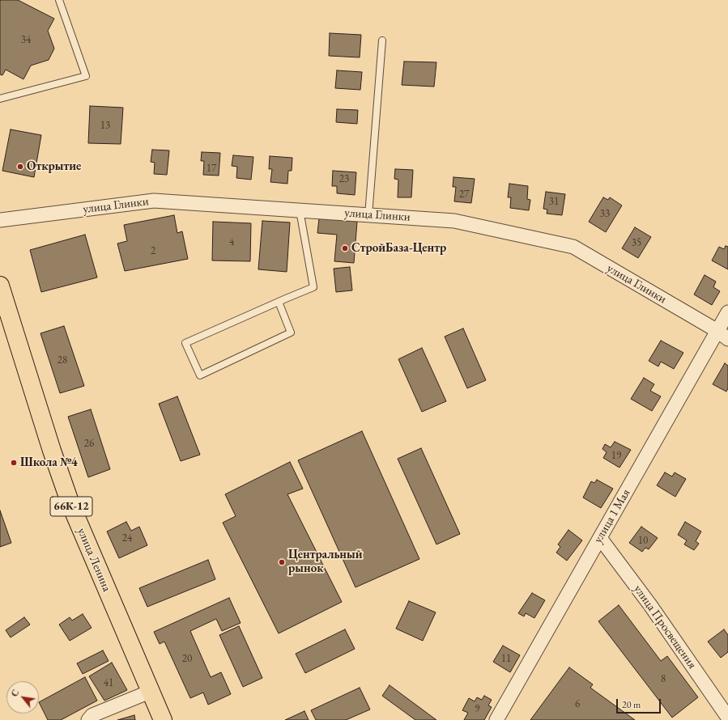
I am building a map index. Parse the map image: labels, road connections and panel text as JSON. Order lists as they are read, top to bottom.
{
  "streets": {
    "main road": ["66К-12", "улица Ленина"],
    "street": ["улица Глинки", "улица 1 Мая", "улица Просвещения"]
  },
  "crossings": [
    ["улица Глинки", "улица 1 Мая"],
    ["улица 1 Мая", "улица Просвещения"]
  ],
  "places": [
    "Открытие",
    "СтройБаза-Центр",
    "Школа №4",
    "Центральный рынок"
  ],
  "house_numbers": [
    "34",
    "13",
    "17",
    "23",
    "27",
    "31",
    "33",
    "4",
    "35",
    "2",
    "28",
    "26",
    "19",
    "24",
    "10",
    "20",
    "11",
    "8",
    "41",
    "6",
    "9"
  ],
  "scale_bar": "20 m",
  "north": "top left"
}
